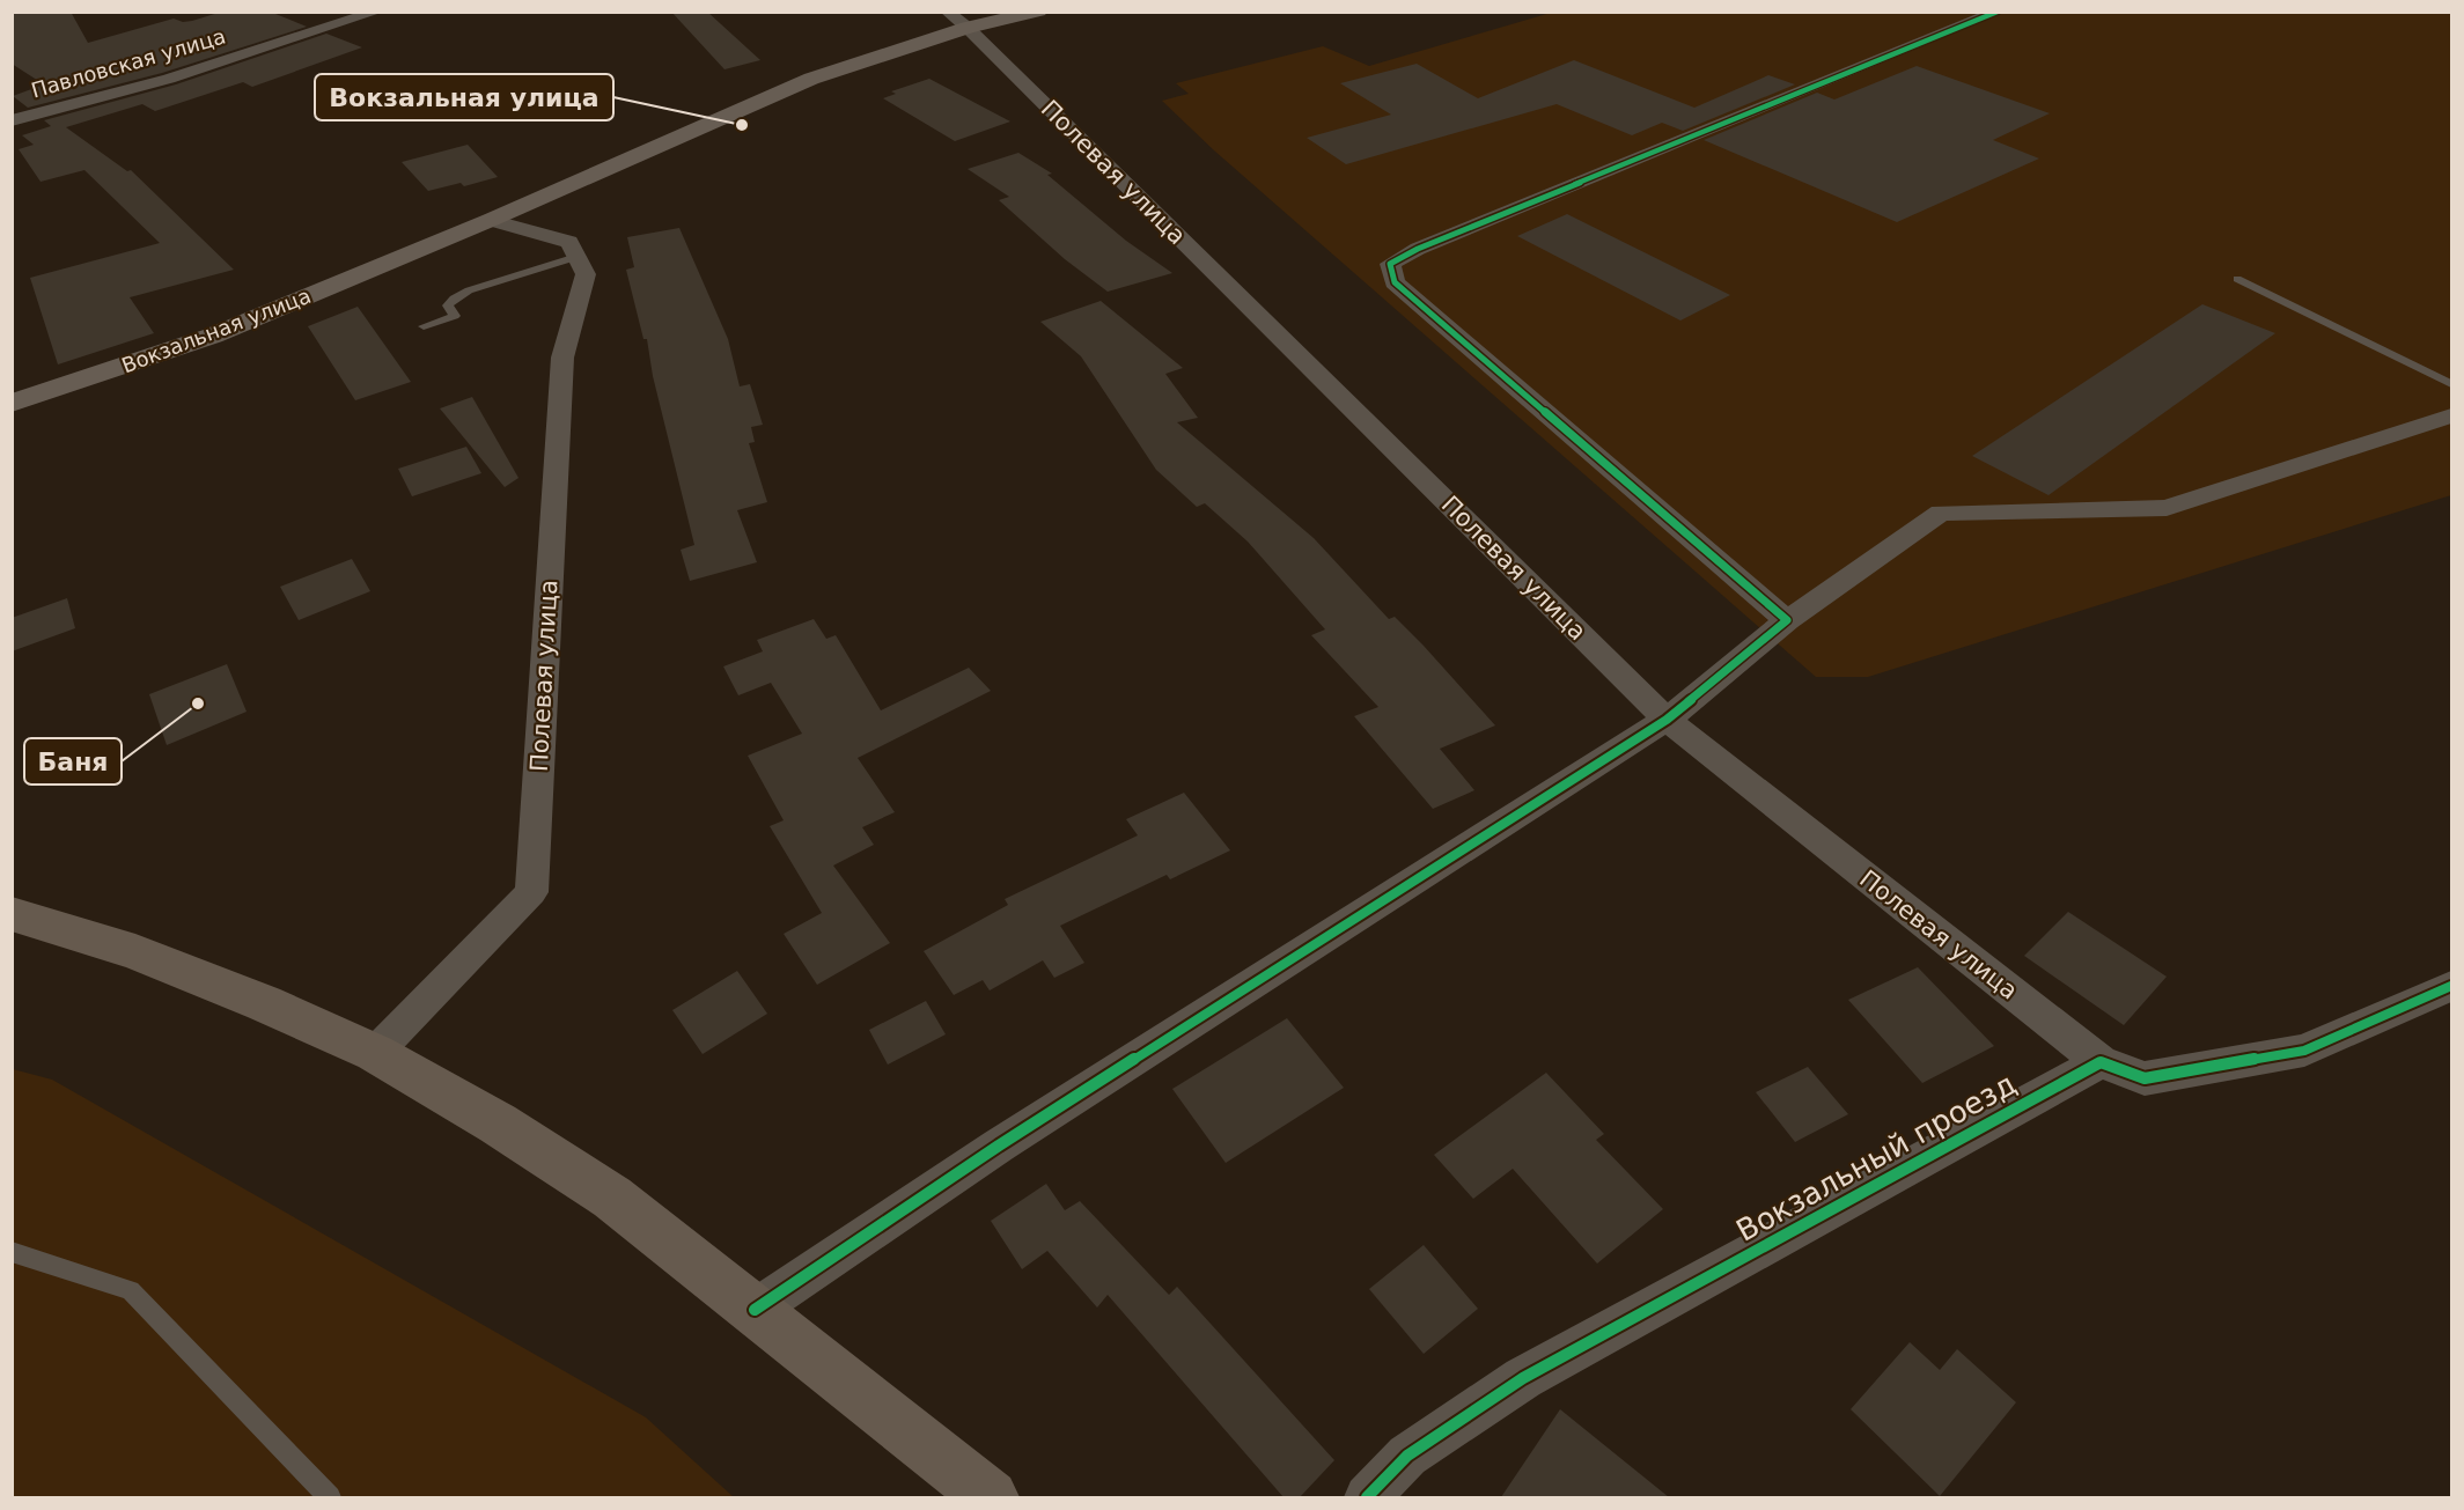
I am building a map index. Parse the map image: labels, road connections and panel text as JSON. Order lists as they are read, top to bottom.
{
  "streets": {
    "street": [
      "Павловская улица",
      "Полевая улица",
      "Вокзальная улица",
      "Вокзальный проезд"
    ]
  },
  "crossings": [
    ["Полевая улица", "Вокзальная улица"],
    ["Полевая улица", "Вокзальный проезд"]
  ],
  "places": ["Вокзальная улица", "Баня"]
}
